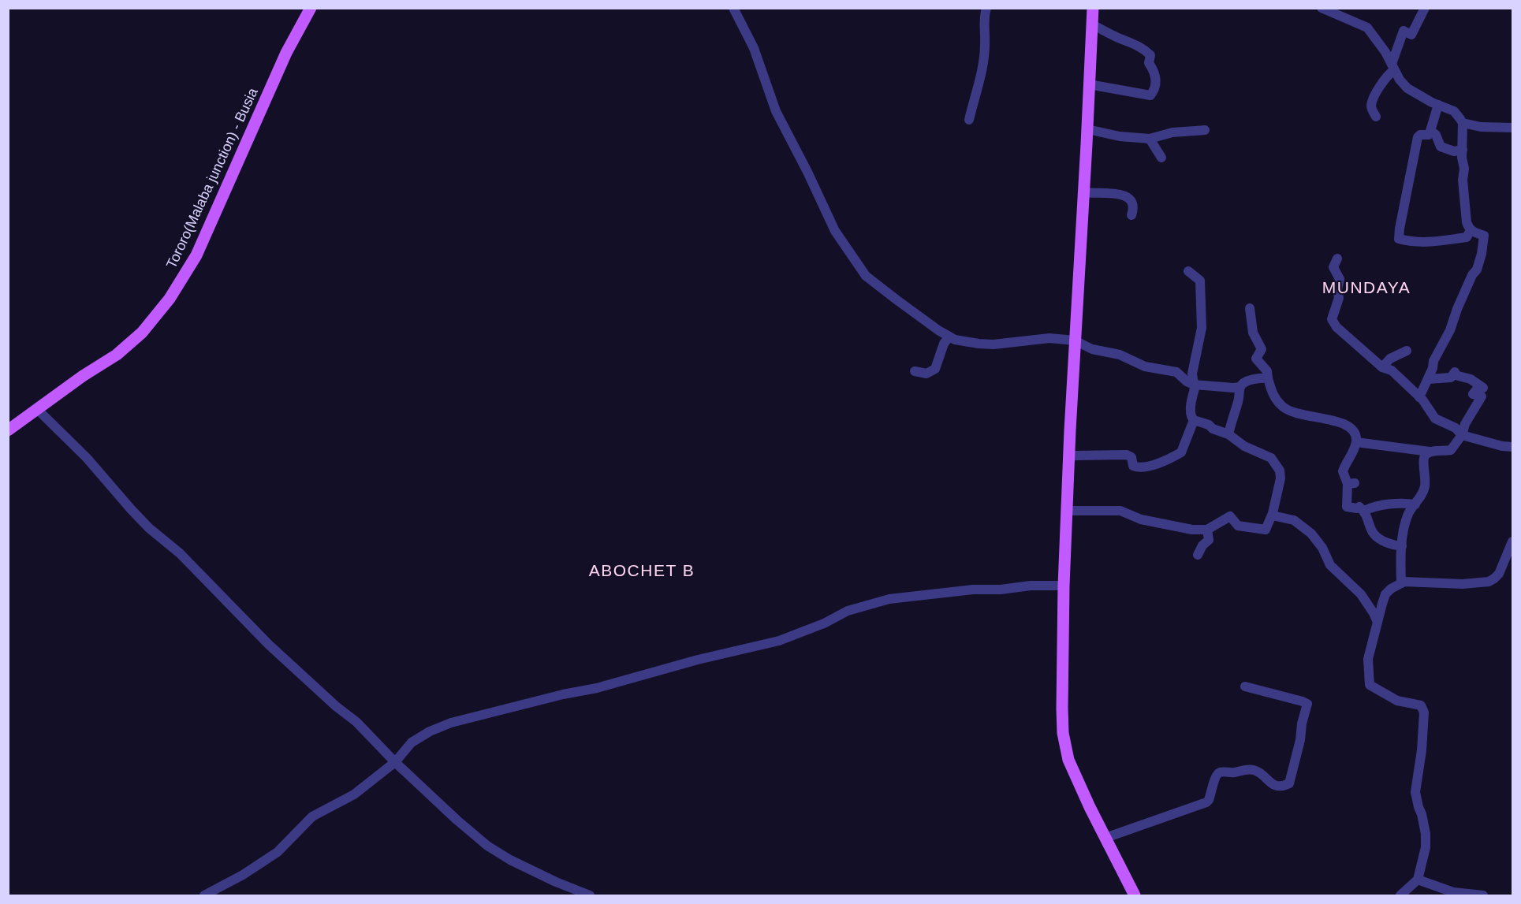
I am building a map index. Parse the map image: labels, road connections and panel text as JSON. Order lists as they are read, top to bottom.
{
  "streets": {
    "main road": ["Tororo(Malaba junction) - Busia"]
  },
  "districts": ["MUNDAYA", "ABOCHET B"]
}
